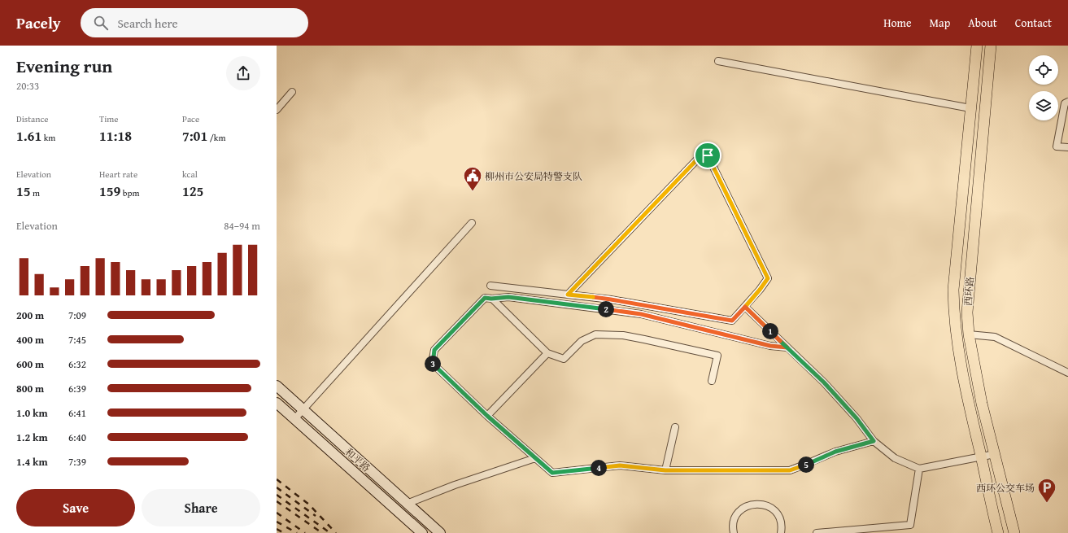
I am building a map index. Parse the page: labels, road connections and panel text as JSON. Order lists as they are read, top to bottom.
{
  "streets": {
    "main road": ["西环路", "和平路"]
  },
  "places": {
    "public building": ["柳州市公安局特警支队"],
    "parking": ["西环公交车场"]
  },
  "page": {
    "header": "Pacely",
    "search": "Search here",
    "nav": [
      "Home",
      "Map",
      "About",
      "Contact"
    ],
    "heading": ["Evening run", "20:33"],
    "stats": [
      ["Distance", "1.61 km"],
      ["Time", "11:18"],
      ["Pace", "7:01 /km"],
      ["Elevation", "15 m"],
      ["Heart rate", "159 bpm"],
      ["kcal", "125"]
    ],
    "chart": ["Elevation", "84–94 m"],
    "pins": [
      "2",
      "1",
      "3",
      "5",
      "4"
    ],
    "list": [
      {
        "name": "200 m",
        "note": "7:09"
      },
      {
        "name": "400 m",
        "note": "7:45"
      },
      {
        "name": "600 m",
        "note": "6:32"
      },
      {
        "name": "800 m",
        "note": "6:39"
      },
      {
        "name": "1.0 km",
        "note": "6:41"
      },
      {
        "name": "1.2 km",
        "note": "6:40"
      },
      {
        "name": "1.4 km",
        "note": "7:39"
      }
    ],
    "buttons": ["Save", "Share"]
  }
}
